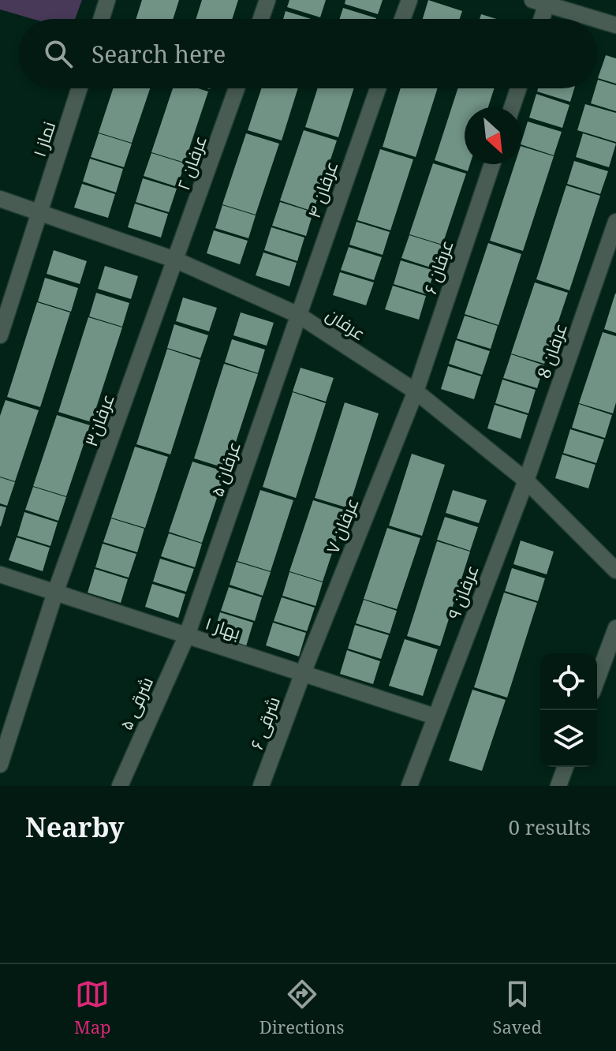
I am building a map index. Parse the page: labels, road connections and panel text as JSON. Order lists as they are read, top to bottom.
{
  "streets": {
    "street": [
      "نماز ۱",
      "عرفان ۲",
      "عرفان ۴",
      "عرفان ۶",
      "عرفان",
      "عرفان 8",
      "عرفان۳",
      "عرفان ۵",
      "عرفان ۷",
      "عرفان ۹",
      "بهار ۱",
      "شرقی ۵",
      "شرقی ۶"
    ]
  },
  "crossings": [
    ["نماز ۱", "عرفان"],
    ["عرفان ۲", "عرفان"],
    ["عرفان ۲", "عرفان۳"],
    ["عرفان ۴", "عرفان"],
    ["عرفان ۴", "عرفان ۵"],
    ["عرفان ۶", "عرفان"],
    ["عرفان ۶", "عرفان ۷"],
    ["عرفان", "عرفان 8"],
    ["عرفان", "عرفان۳"],
    ["عرفان", "عرفان ۵"],
    ["عرفان", "عرفان ۷"],
    ["عرفان", "عرفان ۹"],
    ["عرفان 8", "عرفان ۹"],
    ["عرفان۳", "بهار ۱"],
    ["عرفان ۵", "بهار ۱"],
    ["عرفان ۵", "شرقی ۵"],
    ["عرفان ۷", "بهار ۱"],
    ["عرفان ۷", "شرقی ۶"],
    ["عرفان ۹", "بهار ۱"],
    ["بهار ۱", "شرقی ۵"],
    ["بهار ۱", "شرقی ۶"]
  ],
  "north": "bottom right",
  "page": {
    "search": "Search here",
    "heading": ["Nearby", "0 results"],
    "nav": ["Map", "Directions", "Saved"]
  }
}
